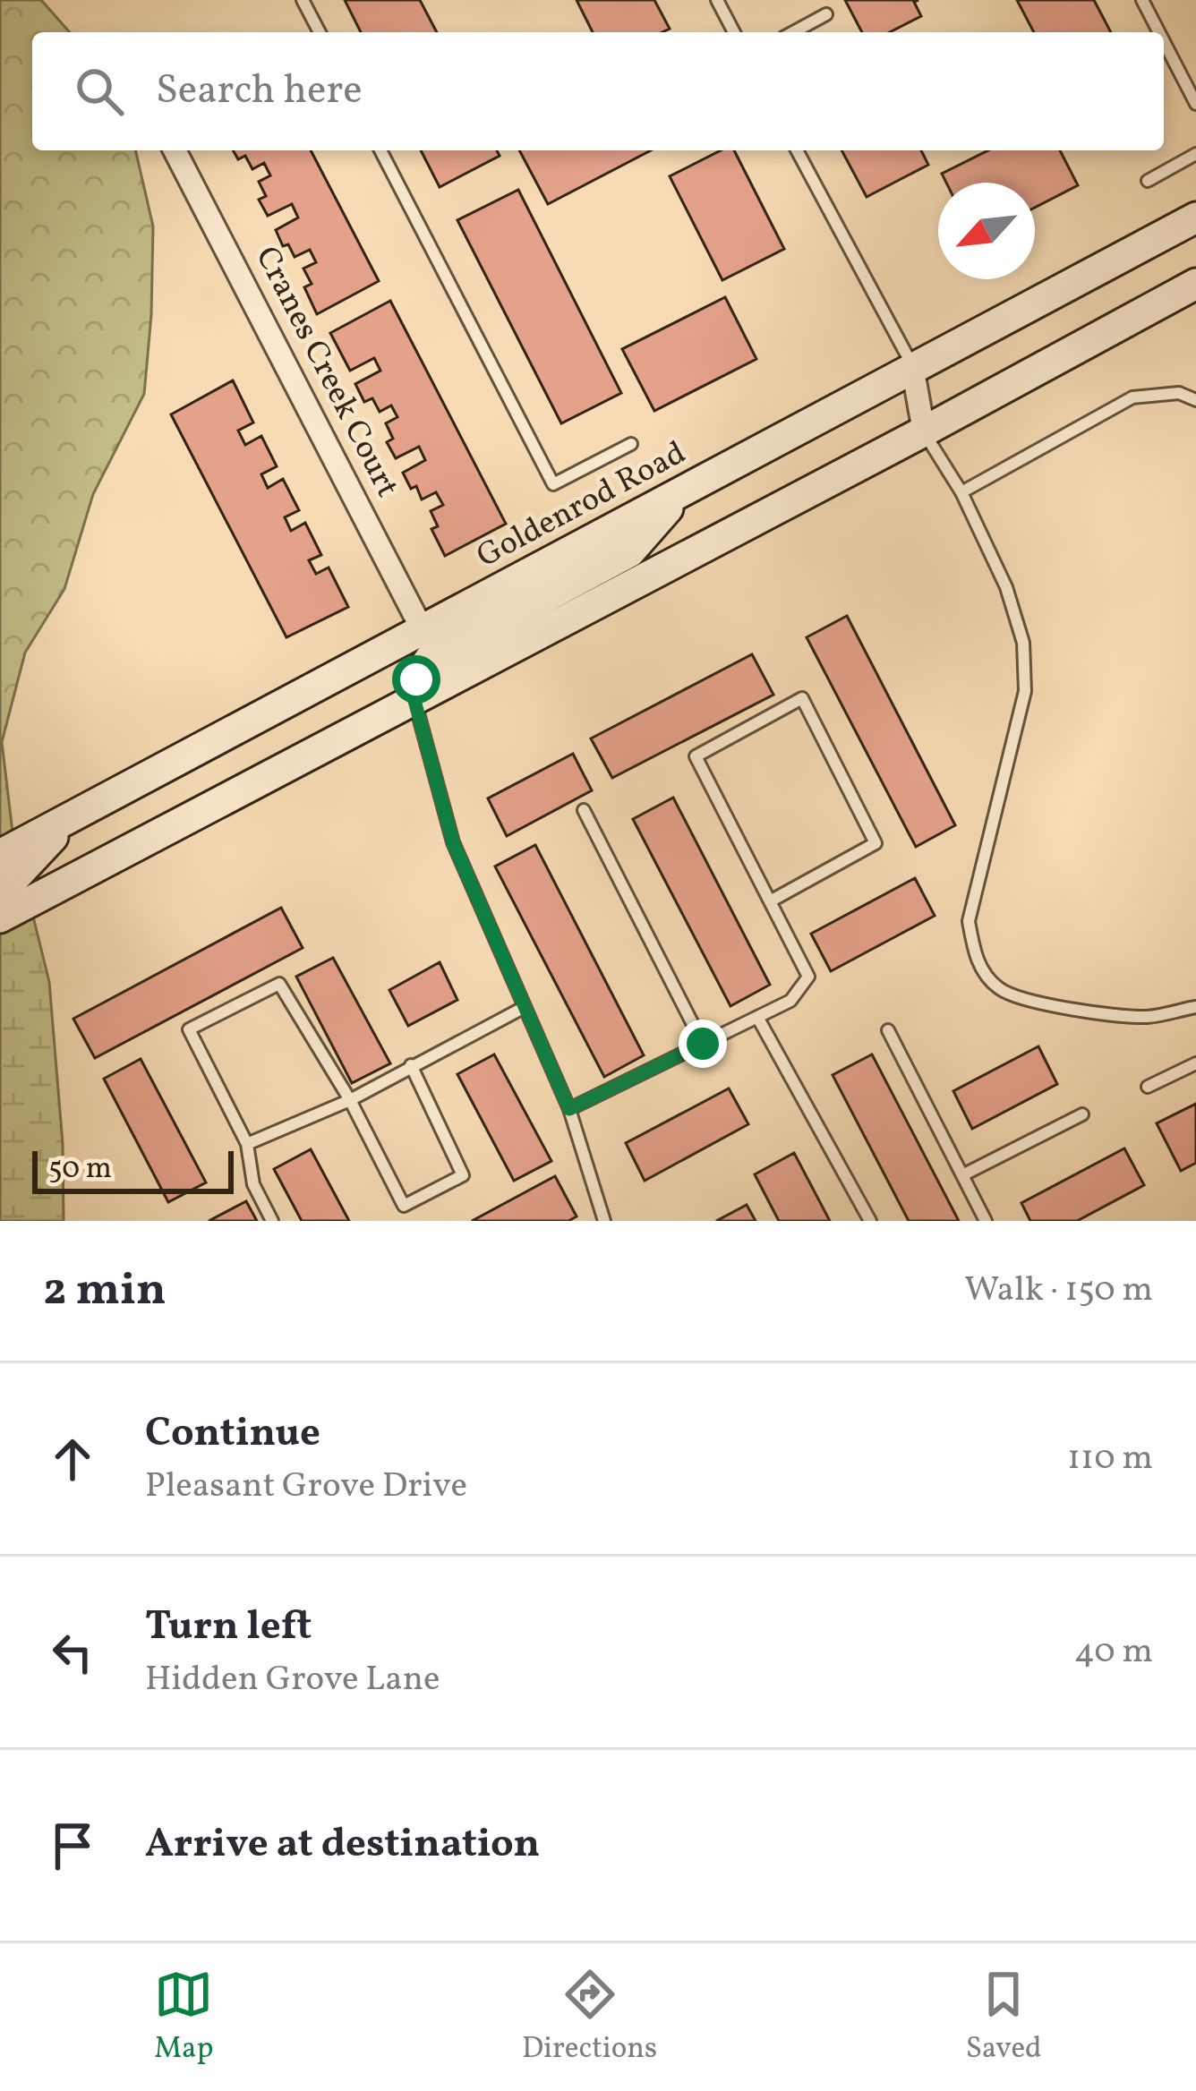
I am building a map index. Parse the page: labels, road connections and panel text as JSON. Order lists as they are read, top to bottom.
{
  "streets": {
    "main road": ["Goldenrod Road"],
    "street": ["Cranes Creek Court"]
  },
  "crossings": [
    ["Cranes Creek Court", "Goldenrod Road"]
  ],
  "scale_bar": "50 m",
  "north": "bottom left",
  "page": {
    "search": "Search here",
    "scale": "50 m",
    "heading": ["2 min", "Walk · 150 m"],
    "list": [
      ["Continue", "Pleasant Grove Drive", "110 m"],
      ["Turn left", "Hidden Grove Lane", "40 m"],
      "Arrive at destination"
    ],
    "nav": ["Map", "Directions", "Saved"]
  }
}
